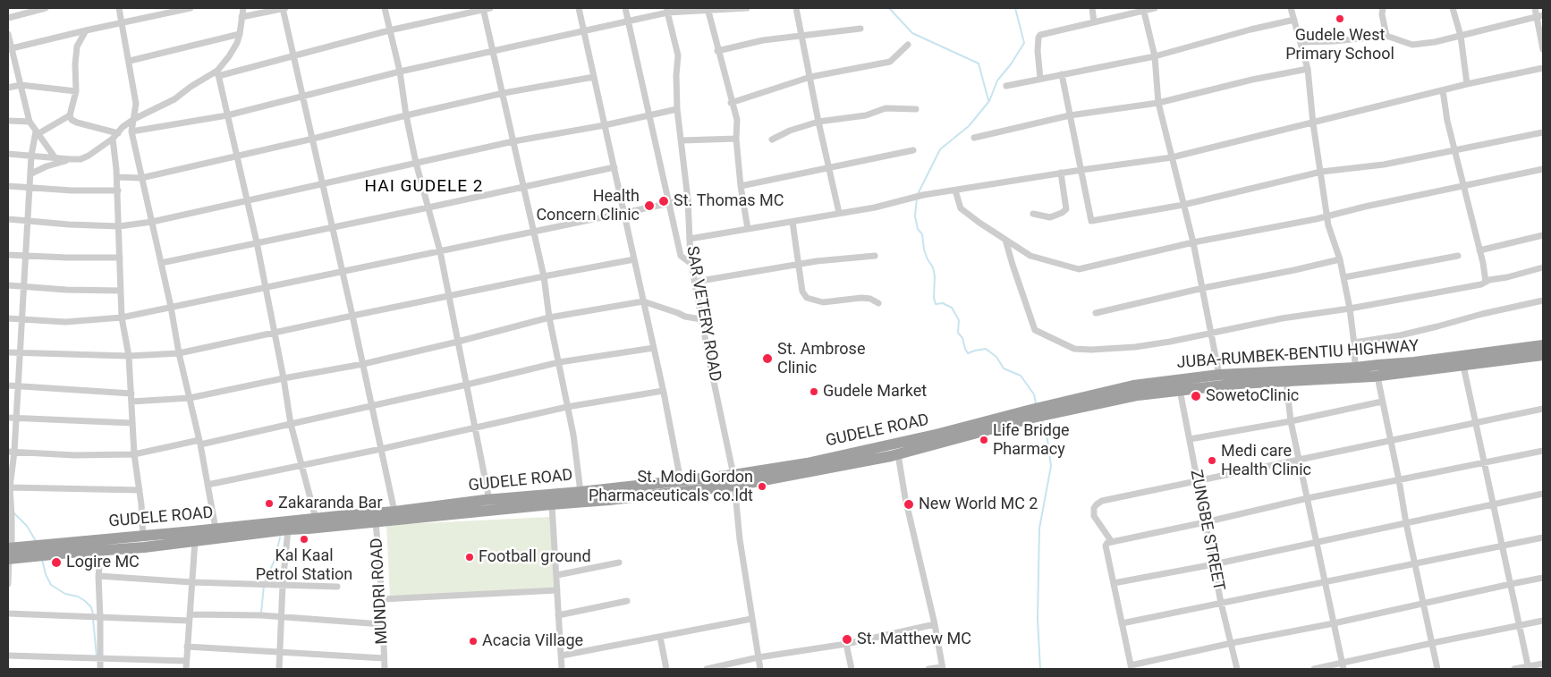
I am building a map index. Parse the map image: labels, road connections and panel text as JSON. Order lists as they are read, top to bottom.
{
  "streets": {
    "highway": ["JUBA-RUMBEK-BENTIU HIGHWAY", "GUDELE ROAD"],
    "street": ["SAR VETERY ROAD", "ZUNGBE STREET", "MUNDRI ROAD"]
  },
  "crossings": [
    ["SAR VETERY ROAD", "GUDELE ROAD"],
    ["JUBA-RUMBEK-BENTIU HIGHWAY", "ZUNGBE STREET"],
    ["GUDELE ROAD", "MUNDRI ROAD"]
  ],
  "districts": ["HAI GUDELE 2"],
  "places": [
    "Gudele West Primary School",
    "St. Thomas MC",
    "Health Concern Clinic",
    "St. Ambrose Clinic",
    "Gudele Market",
    "SowetoClinic",
    "Life Bridge Pharmacy",
    "Medi care Health Clinic",
    "St. Modi Gordon Pharmaceuticals co.ldt",
    "Zakaranda Bar",
    "New World MC 2",
    "Kal Kaal Petrol Station",
    "Football ground",
    "Logire MC",
    "St. Matthew MC",
    "Acacia Village"
  ]
}
